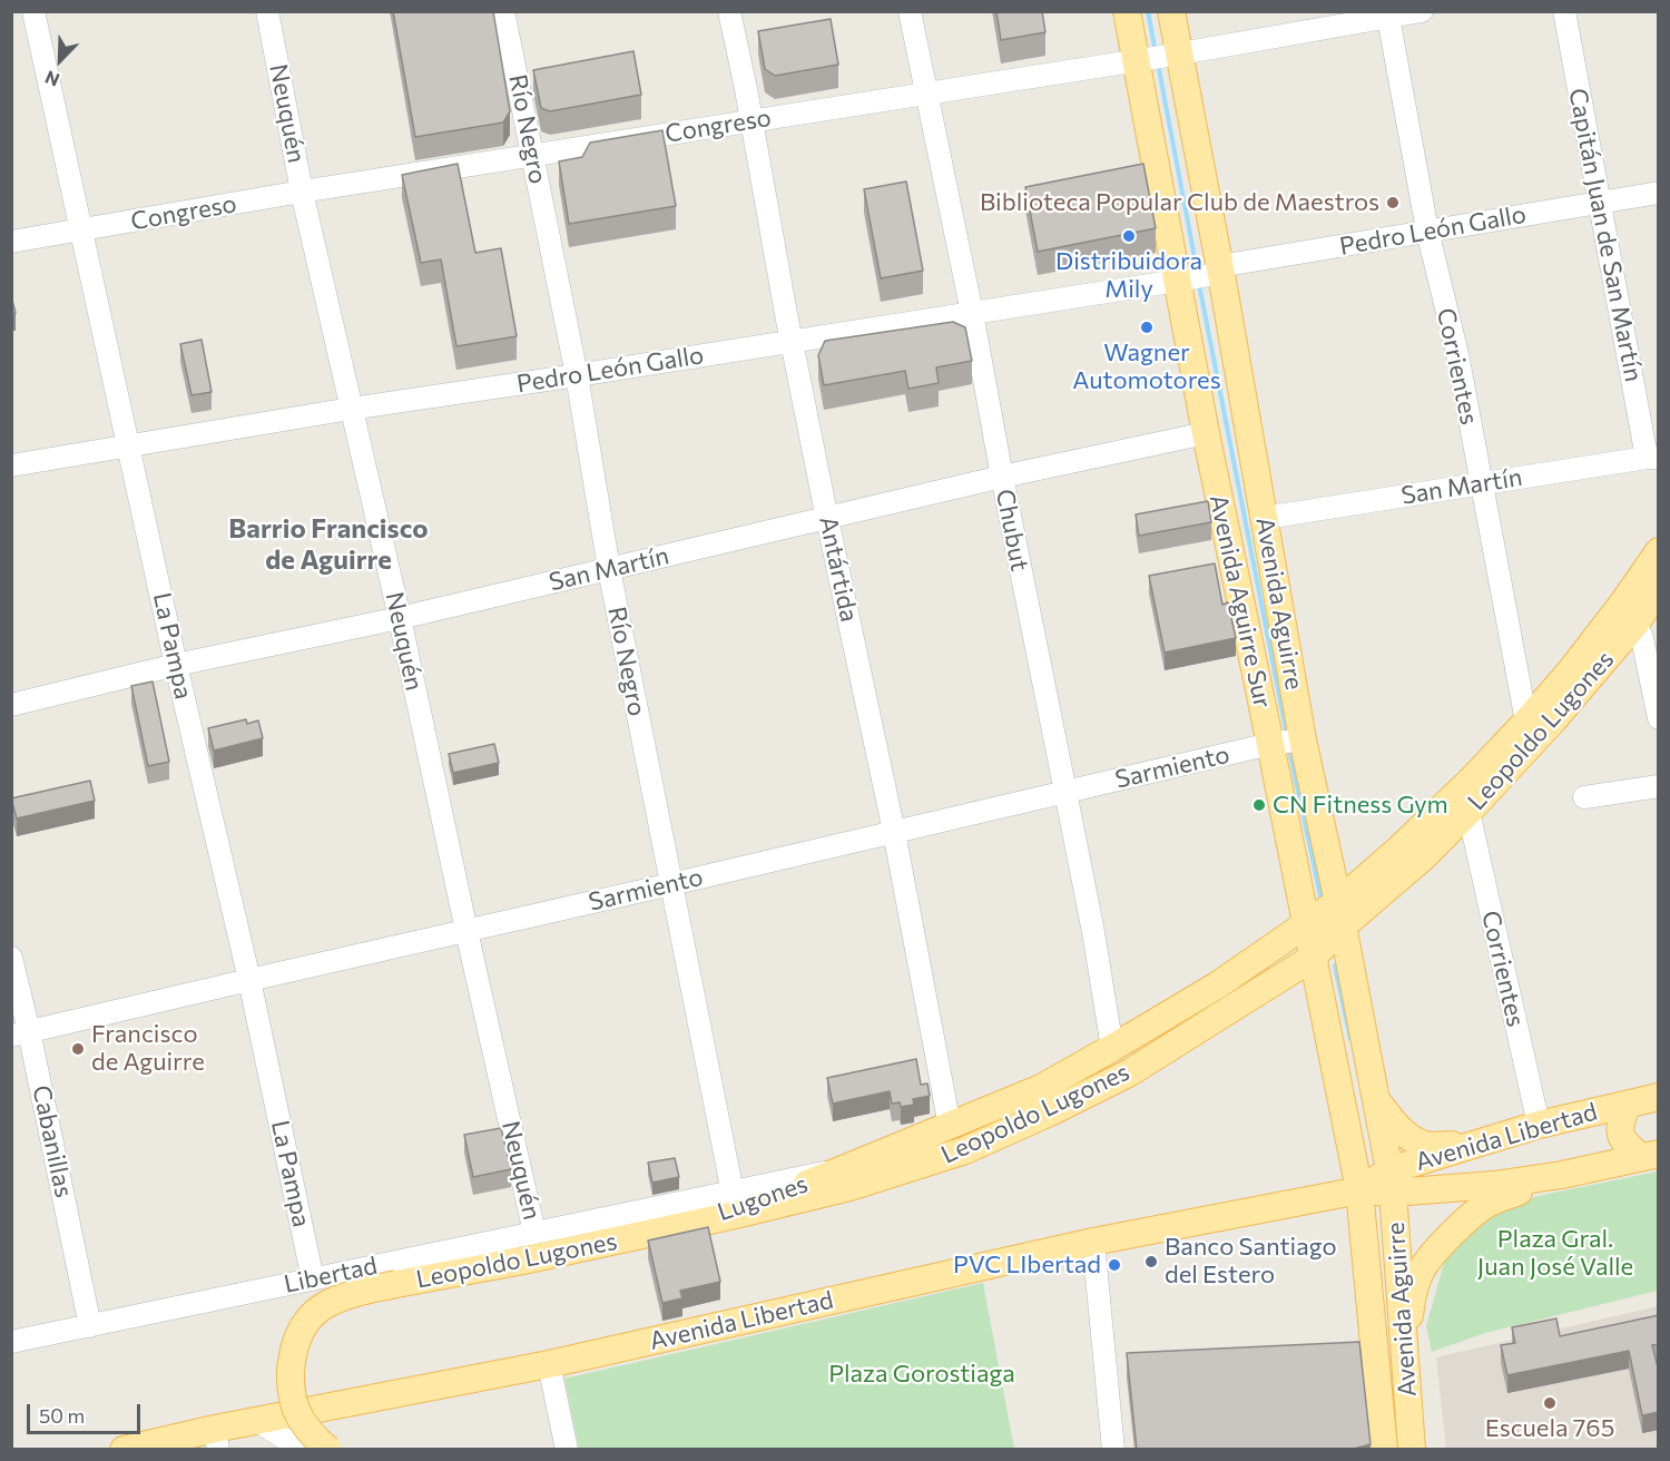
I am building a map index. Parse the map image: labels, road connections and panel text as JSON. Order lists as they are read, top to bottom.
{
  "streets": {
    "main road": [
      "Avenida Aguirre Sur",
      "Avenida Aguirre",
      "Leopoldo Lugones",
      "Avenida Libertad",
      "Lugones"
    ],
    "street": [
      "Neuquén",
      "Congreso",
      "Río Negro",
      "Pedro León Gallo",
      "Capitán Juan de San Martín",
      "Corrientes",
      "San Martín",
      "Chubut",
      "Antártida",
      "La Pampa",
      "Sarmiento",
      "Cabanillas",
      "Libertad"
    ]
  },
  "crossings": [
    ["Neuquén", "Congreso"],
    ["Neuquén", "Pedro León Gallo"],
    ["Neuquén", "San Martín"],
    ["Neuquén", "Sarmiento"],
    ["Neuquén", "Libertad"],
    ["Congreso", "Río Negro"],
    ["Congreso", "Corrientes"],
    ["Congreso", "Chubut"],
    ["Congreso", "Antártida"],
    ["Congreso", "Avenida Aguirre Sur"],
    ["Congreso", "La Pampa"],
    ["Río Negro", "Pedro León Gallo"],
    ["Río Negro", "San Martín"],
    ["Río Negro", "Sarmiento"],
    ["Río Negro", "Libertad"],
    ["Pedro León Gallo", "Capitán Juan de San Martín"],
    ["Pedro León Gallo", "Corrientes"],
    ["Pedro León Gallo", "Chubut"],
    ["Pedro León Gallo", "Antártida"],
    ["Pedro León Gallo", "Avenida Aguirre Sur"],
    ["Pedro León Gallo", "Avenida Aguirre"],
    ["Pedro León Gallo", "La Pampa"],
    ["Capitán Juan de San Martín", "San Martín"],
    ["Corrientes", "San Martín"],
    ["Corrientes", "Leopoldo Lugones"],
    ["Corrientes", "Avenida Libertad"],
    ["San Martín", "Chubut"],
    ["San Martín", "Antártida"],
    ["San Martín", "Avenida Aguirre Sur"],
    ["San Martín", "Avenida Aguirre"],
    ["San Martín", "La Pampa"],
    ["Chubut", "Leopoldo Lugones"],
    ["Chubut", "Sarmiento"],
    ["Antártida", "Leopoldo Lugones"],
    ["Antártida", "Sarmiento"],
    ["Avenida Aguirre Sur", "Avenida Aguirre"],
    ["Avenida Aguirre Sur", "Leopoldo Lugones"],
    ["Avenida Aguirre Sur", "Sarmiento"],
    ["Avenida Aguirre Sur", "Avenida Libertad"],
    ["Avenida Aguirre", "Leopoldo Lugones"],
    ["Avenida Aguirre", "Sarmiento"],
    ["Avenida Aguirre", "Avenida Libertad"],
    ["La Pampa", "Sarmiento"],
    ["La Pampa", "Libertad"],
    ["Leopoldo Lugones", "Lugones"],
    ["Leopoldo Lugones", "Libertad"],
    ["Sarmiento", "Cabanillas"],
    ["Cabanillas", "Libertad"],
    ["Lugones", "Libertad"]
  ],
  "districts": ["Barrio Francisco de Aguirre"],
  "parks": ["Plaza Gral. Juan José Valle", "Plaza Gorostiaga"],
  "places": [
    "Biblioteca Popular Club de Maestros",
    "Distribuidora Mily",
    "Wagner Automotores",
    "CN Fitness Gym",
    "Francisco de Aguirre",
    "Banco Santiago del Estero",
    "PVC LIbertad",
    "Escuela 765"
  ],
  "scale_bar": "50 m",
  "north": "bottom left"
}
